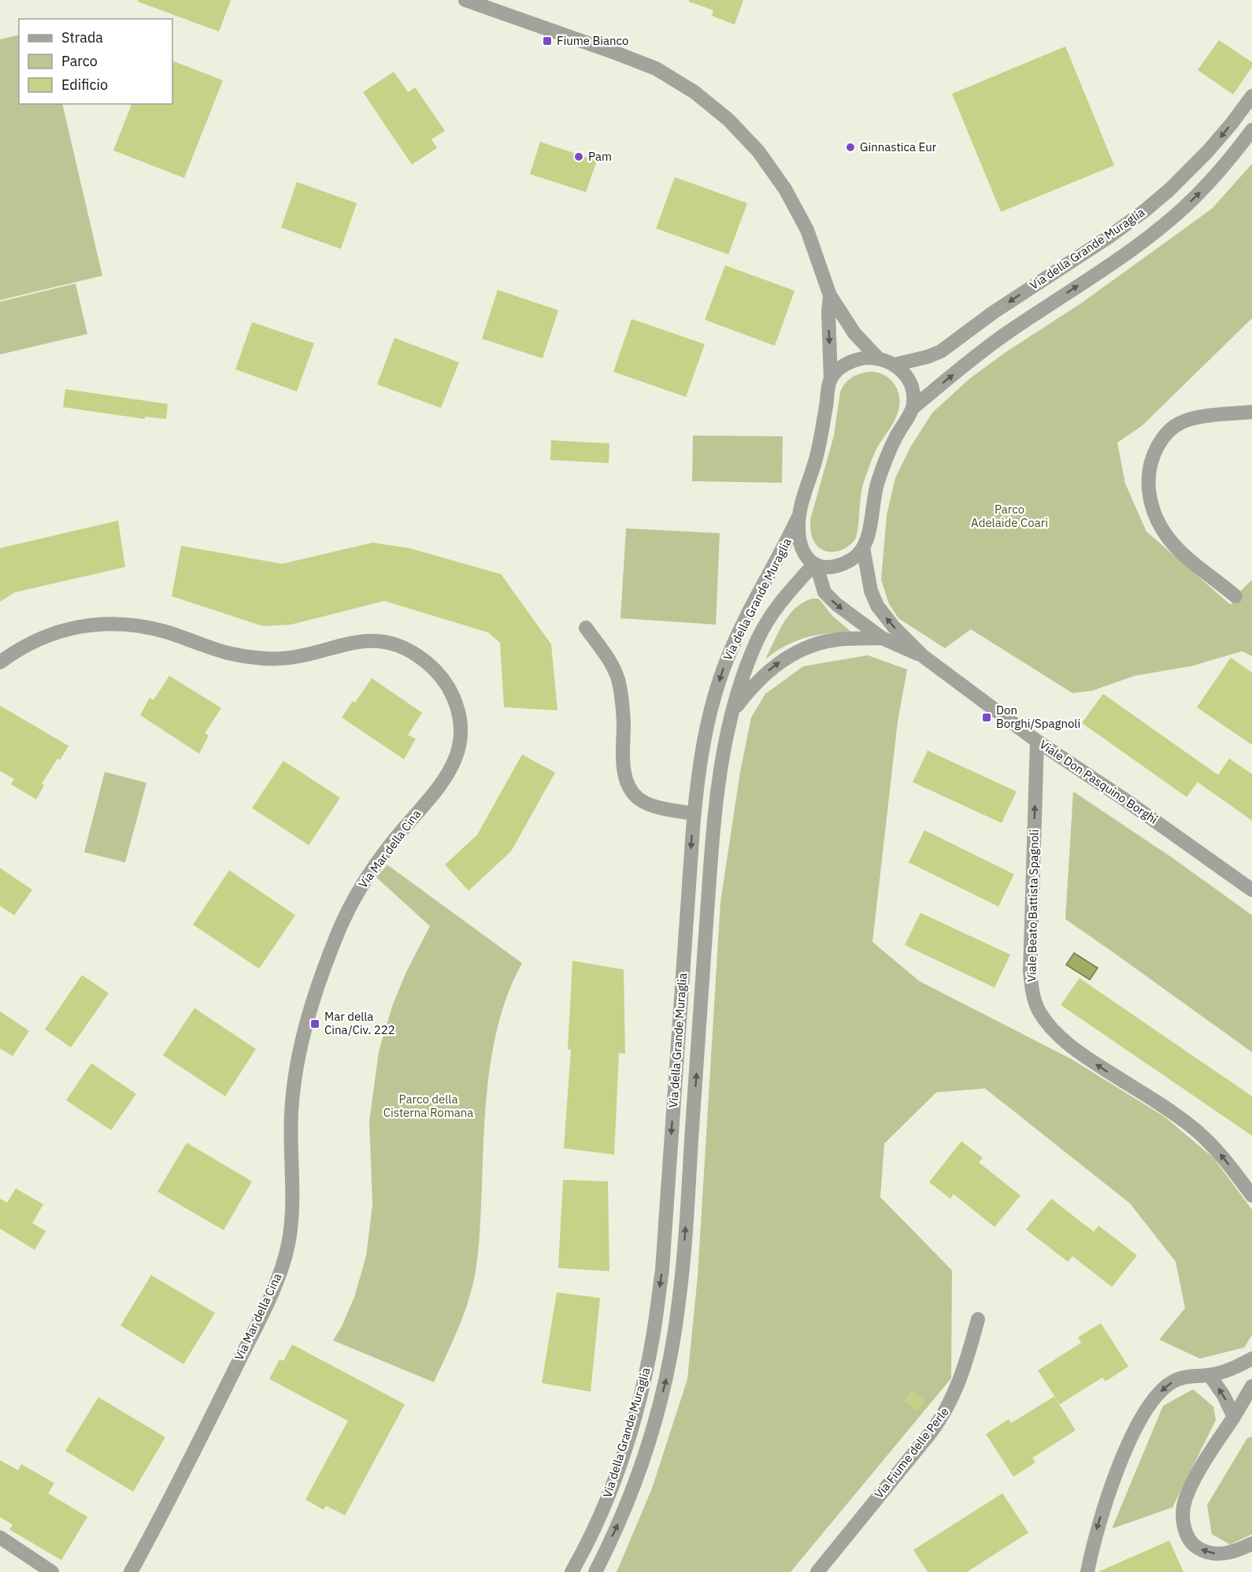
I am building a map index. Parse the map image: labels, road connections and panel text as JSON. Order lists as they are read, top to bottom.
{
  "streets": {
    "street": [
      "Via della Grande Muraglia",
      "Viale Don Pasquino Borghi",
      "Via Mar della Cina",
      "Viale Beato Battista Spagnoli",
      "Via Fiume delle Perle"
    ]
  },
  "crossings": [
    ["Via della Grande Muraglia", "Viale Don Pasquino Borghi"],
    ["Viale Don Pasquino Borghi", "Viale Beato Battista Spagnoli"]
  ],
  "one_way": ["Viale Beato Battista Spagnoli"],
  "parks": ["Parco Adelaide Coari", "Parco della Cisterna Romana"],
  "places": {
    "transit": ["Fiume Bianco", "Don Borghi/Spagnoli", "Mar della Cina/Civ. 222"],
    "other": ["Ginnastica Eur", "Pam"]
  },
  "legend": ["Strada", "Parco", "Edificio"]
}
